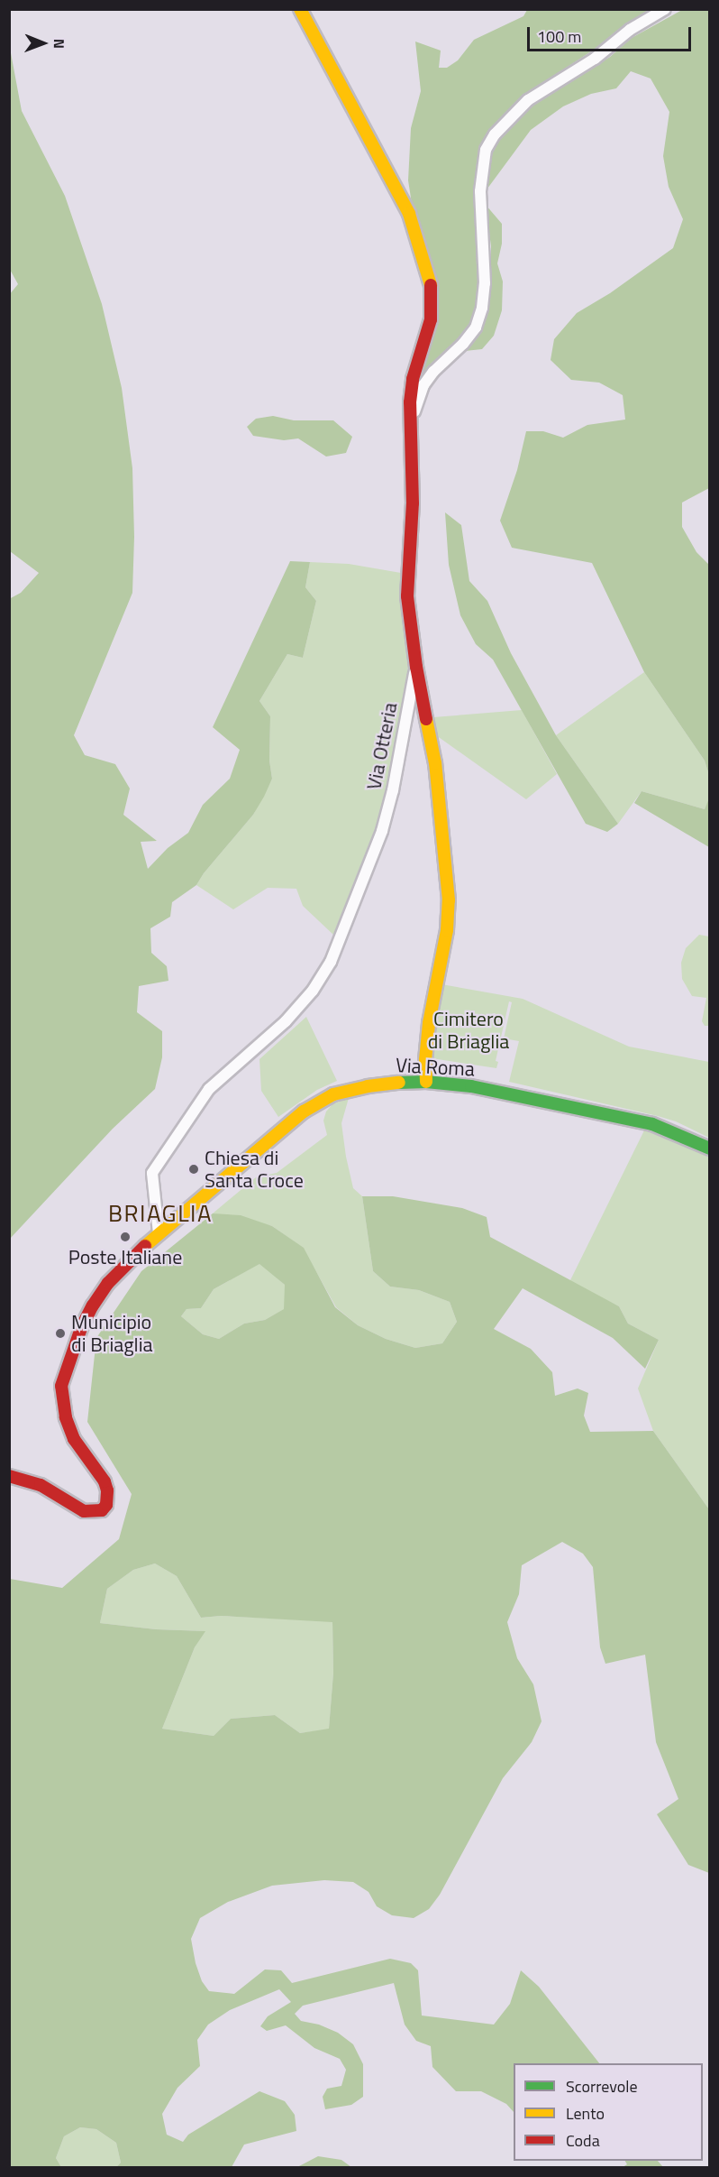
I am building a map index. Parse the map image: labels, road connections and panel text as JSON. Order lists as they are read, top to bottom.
{
  "streets": {
    "street": ["Via Otteria", "Via Roma"]
  },
  "crossings": [
    ["Via Otteria", "Via Roma"]
  ],
  "districts": ["BRIAGLIA"],
  "parks": ["Cimitero di Briaglia"],
  "places": ["Chiesa di Santa Croce", "Poste Italiane", "Municipio di Briaglia"],
  "legend": ["Scorrevole", "Lento", "Coda"],
  "scale_bar": "100 m",
  "north": "right"
}
